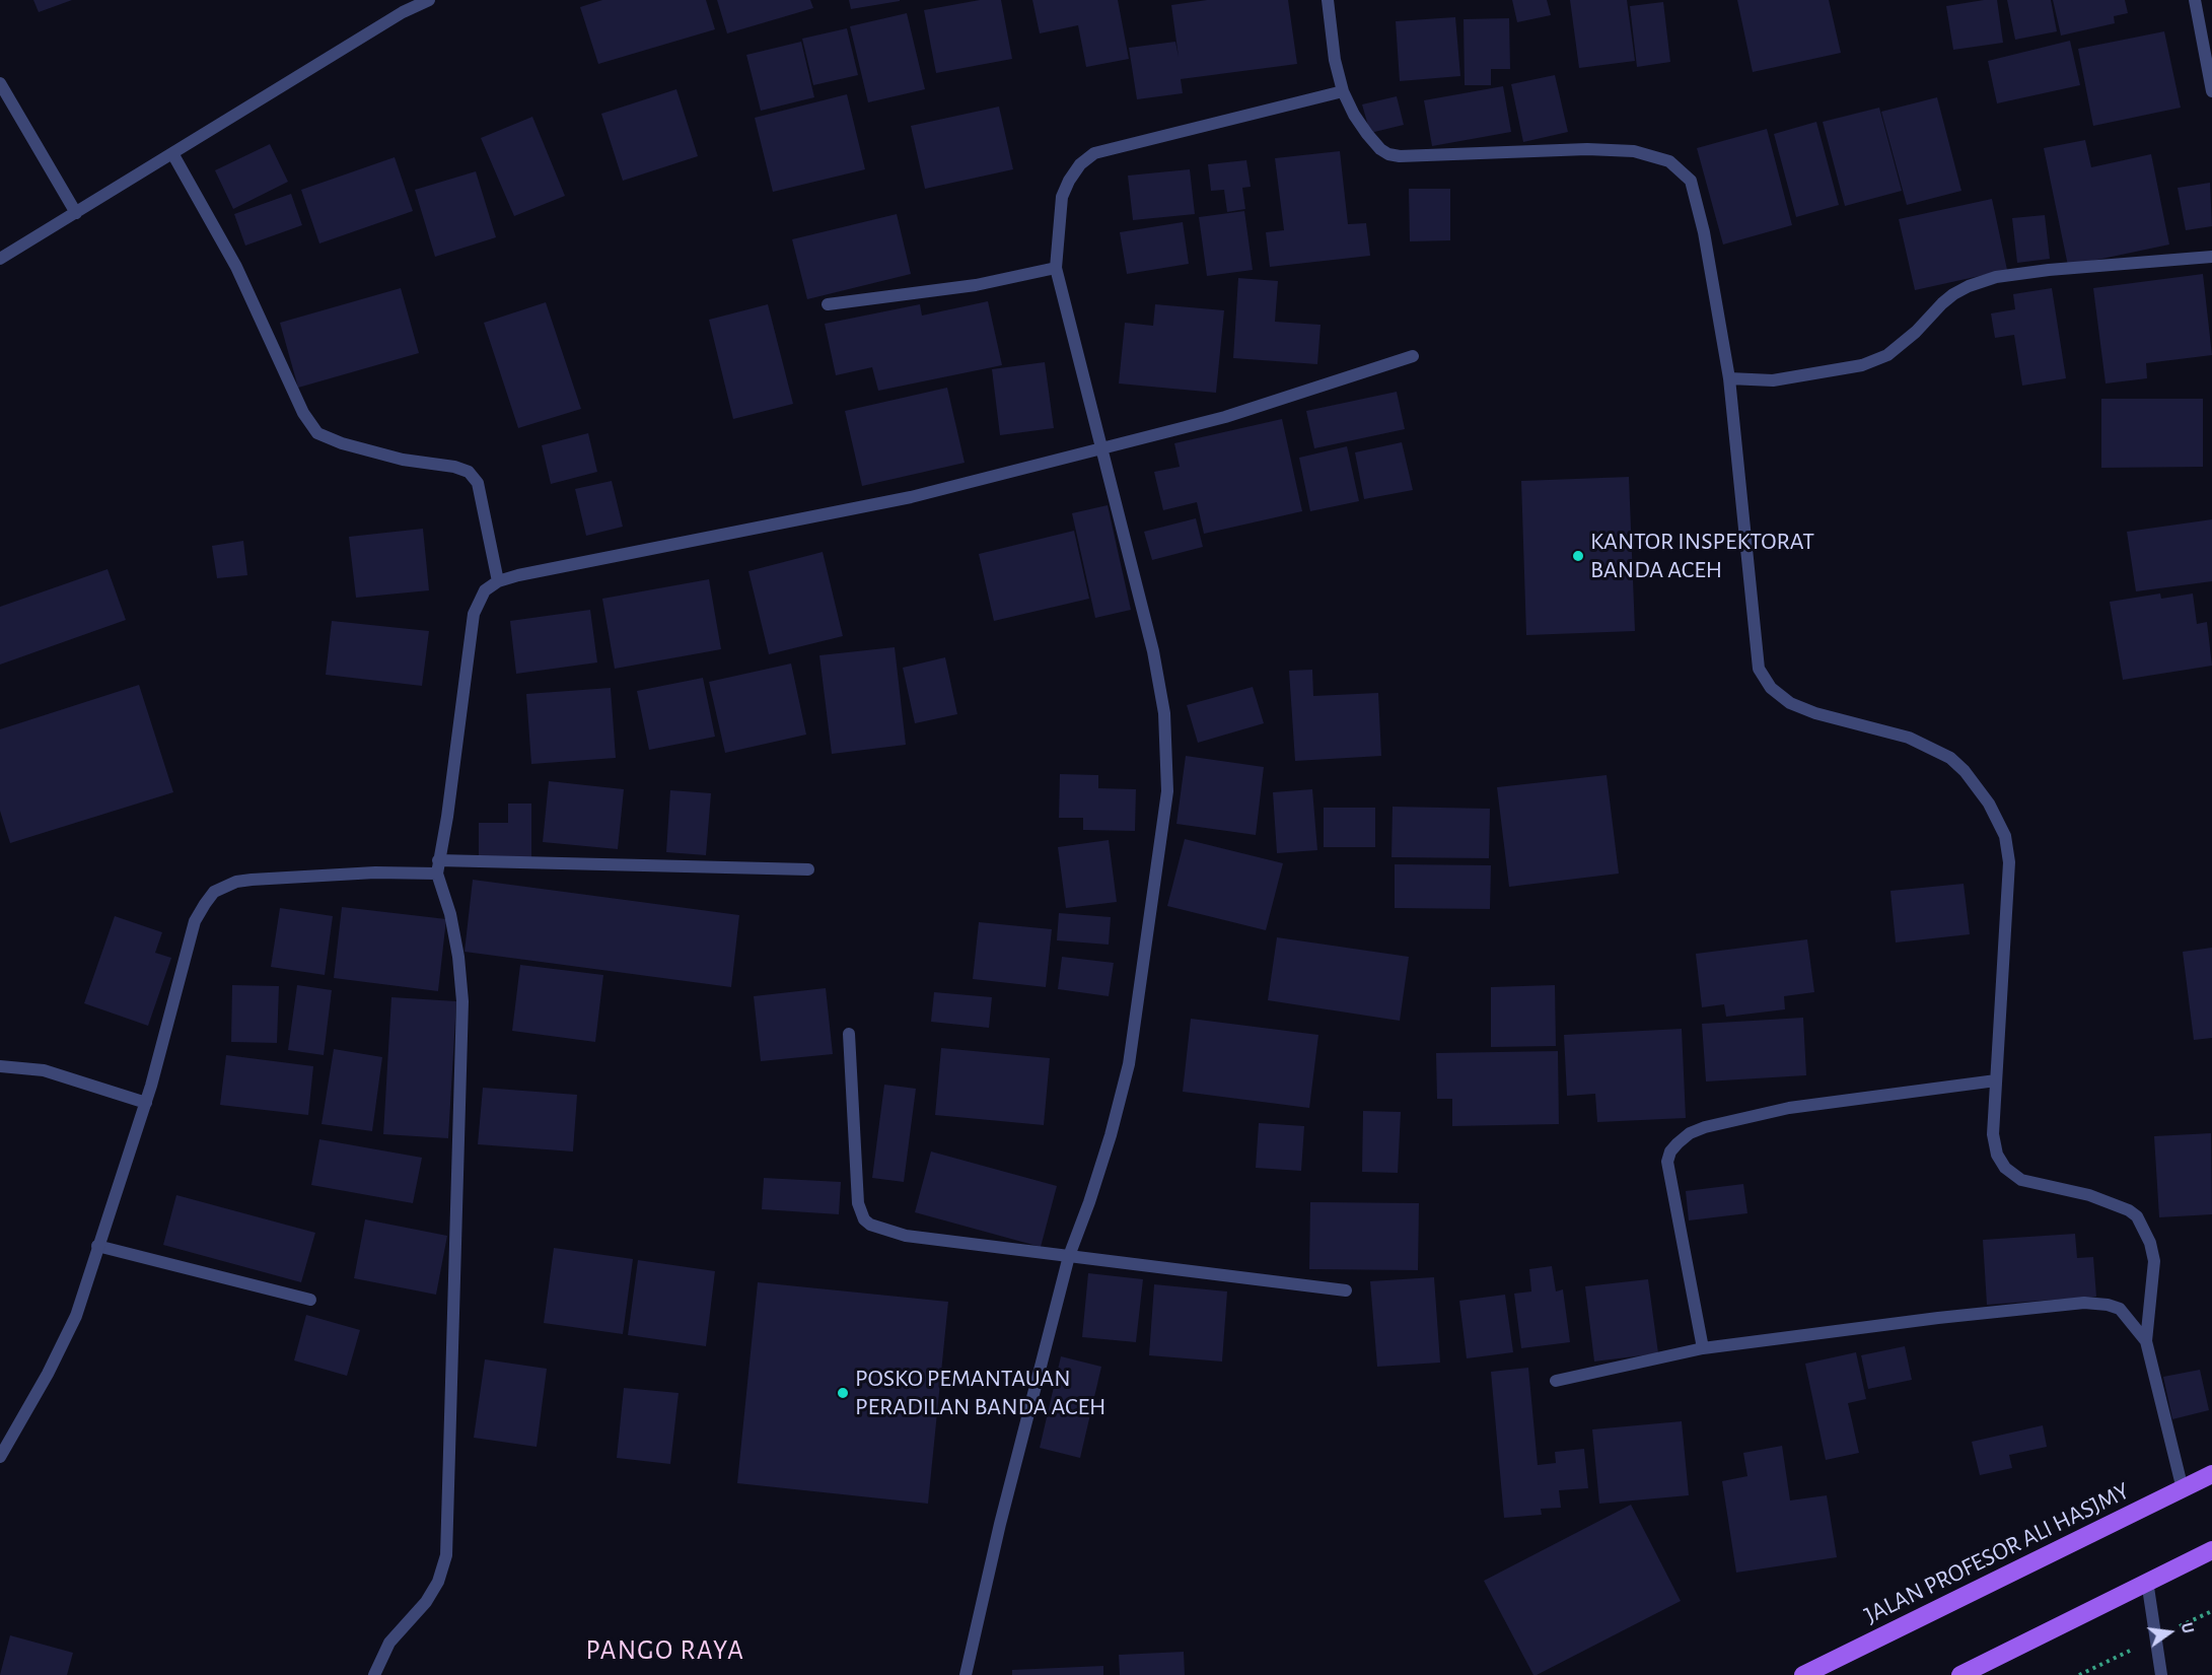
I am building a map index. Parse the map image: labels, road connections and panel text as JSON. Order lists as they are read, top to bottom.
{
  "streets": {
    "main road": ["JALAN PROFESOR ALI HASJMY"]
  },
  "districts": ["PANGO RAYA"],
  "places": ["KANTOR INSPEKTORAT BANDA ACEH", "POSKO PEMANTAUAN PERADILAN BANDA ACEH"],
  "north": "right"
}
